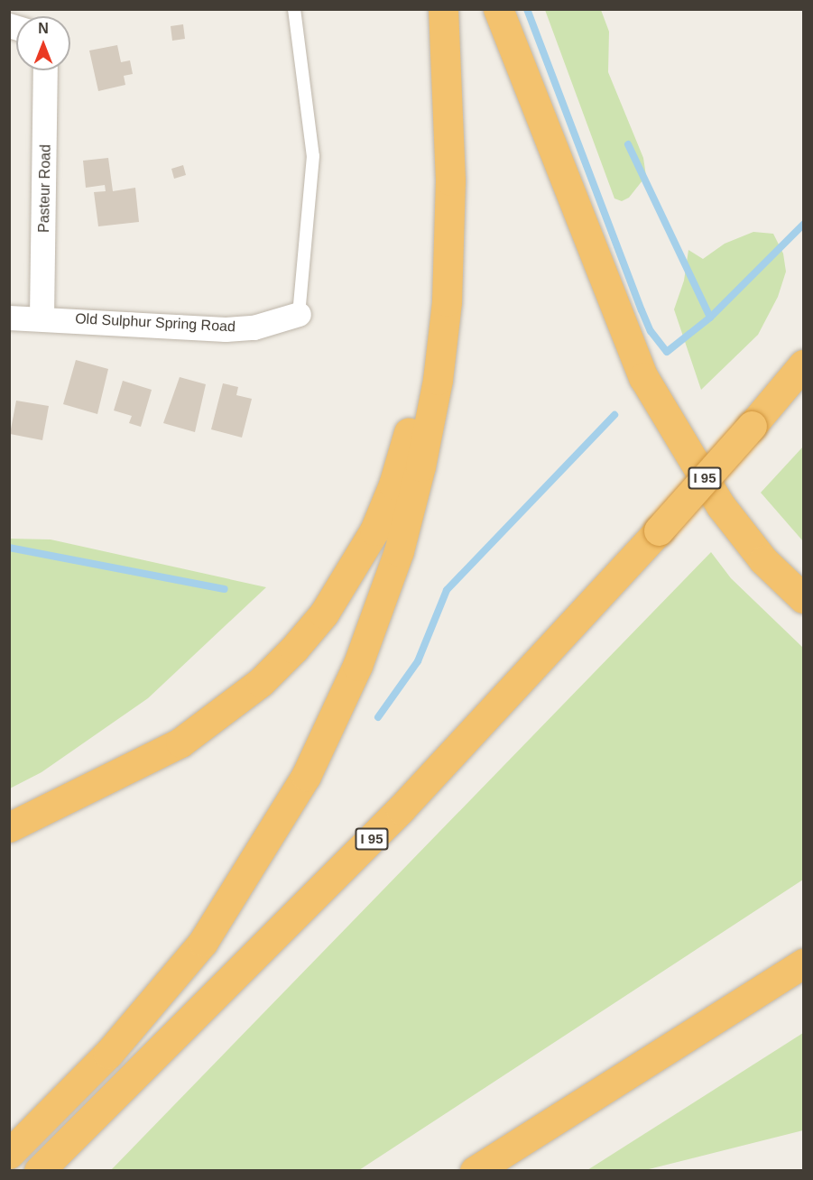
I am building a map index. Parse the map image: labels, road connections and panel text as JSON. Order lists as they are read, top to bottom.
{
  "streets": {
    "highway": ["I 95"],
    "street": ["Pasteur Road", "Old Sulphur Spring Road"]
  },
  "crossings": [
    ["Pasteur Road", "Old Sulphur Spring Road"]
  ],
  "north": "top"
}
